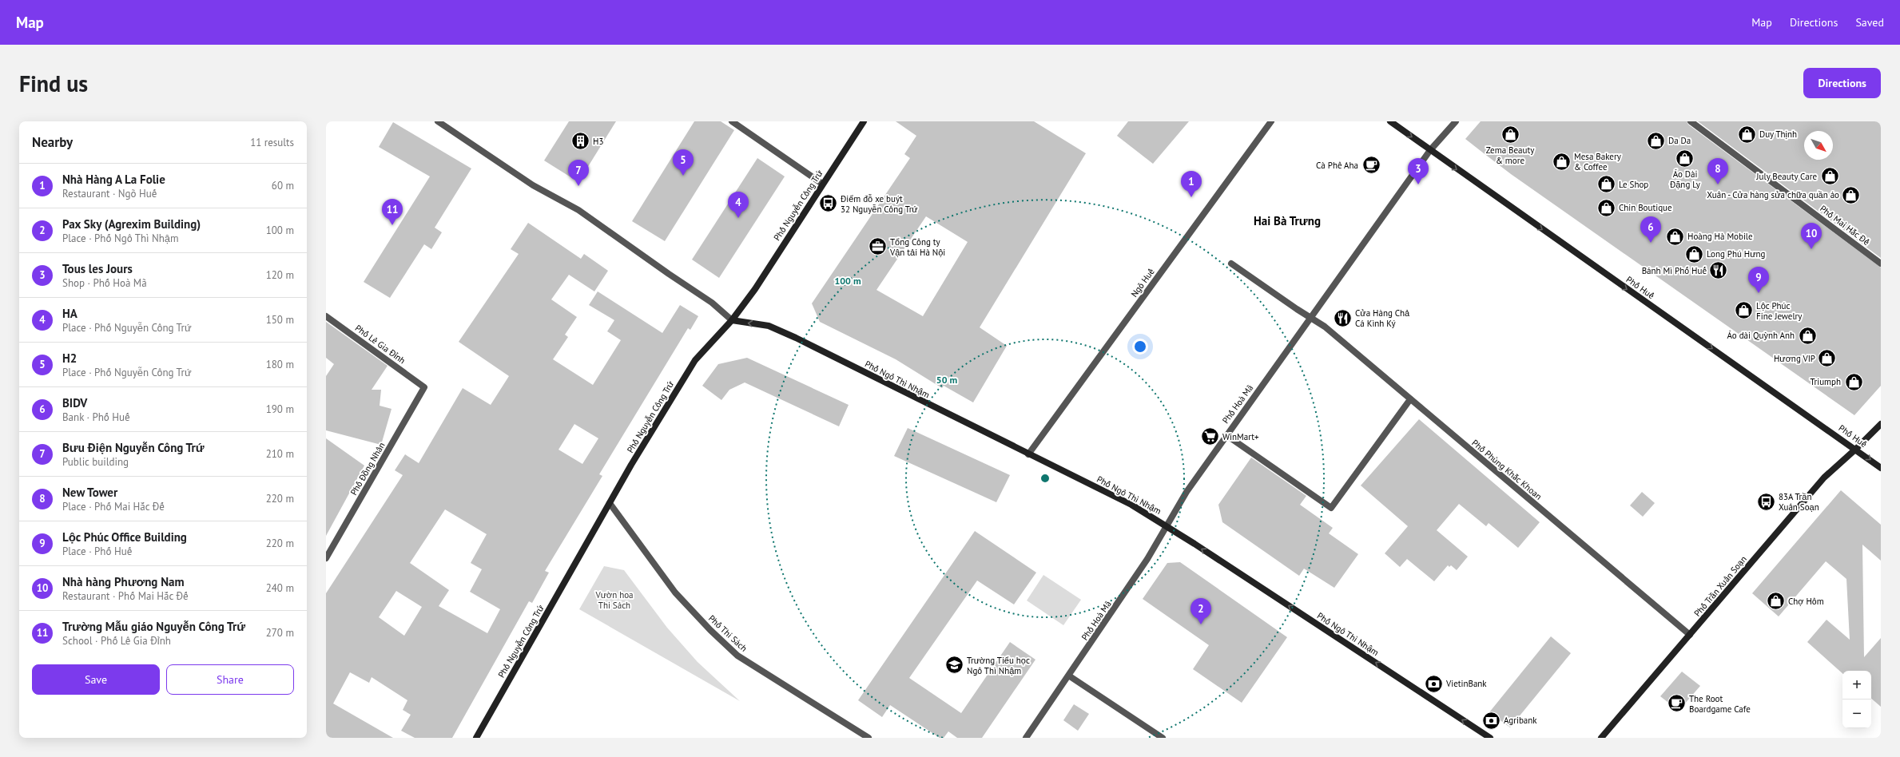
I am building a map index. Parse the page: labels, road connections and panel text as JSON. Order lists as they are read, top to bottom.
{
  "streets": {
    "street": [
      "Phố Nguyễn Công Trứ",
      "Phố Mai Hắc Đế",
      "Ngõ Huế",
      "Phố Huế",
      "Phố Lê Gia Đỉnh",
      "Phố Ngô Thì Nhậm",
      "Phố Hoà Mã",
      "Phố Đồng Nhân",
      "Phố Phùng Khắc Khoan",
      "Phố Trần Xuân Soạn",
      "Phố Thi Sách"
    ]
  },
  "crossings": [
    ["Phố Nguyễn Công Trứ", "Phố Ngô Thì Nhậm"],
    ["Phố Nguyễn Công Trứ", "Phố Thi Sách"],
    ["Ngõ Huế", "Phố Ngô Thì Nhậm"],
    ["Phố Huế", "Phố Hoà Mã"],
    ["Phố Huế", "Phố Trần Xuân Soạn"],
    ["Phố Lê Gia Đỉnh", "Phố Đồng Nhân"],
    ["Phố Ngô Thì Nhậm", "Phố Hoà Mã"],
    ["Phố Hoà Mã", "Phố Phùng Khắc Khoan"],
    ["Phố Phùng Khắc Khoan", "Phố Trần Xuân Soạn"]
  ],
  "one_way": ["Phố Huế", "Phố Ngô Thì Nhậm"],
  "districts": ["Hai Bà Trưng"],
  "parks": ["Vườn hoa Thi Sách"],
  "places": {
    "shop": [
      "Zema Beauty & more",
      "Duy Thịnh",
      "Da Da",
      "Áo Dài Đặng Ly",
      "Mesa Bakery & Coffee",
      "July Beauty Care",
      "Le Shop",
      "Xuân - Cửa hàng sửa chữa quần áo",
      "Chin Boutique",
      "Hoàng Hà Mobile",
      "Long Phú Hưng",
      "Lộc Phúc Fine Jewelry",
      "Áo dài Quỳnh Anh",
      "Hương VIP",
      "Triumph",
      "Chợ Hôm"
    ],
    "building": ["H3"],
    "cafe": ["Cà Phê Aha", "The Root Boardgame Cafe"],
    "bus stop": ["Điểm đỗ xe buýt 32 Nguyễn Công Trứ", "83A Trần Xuân Soạn"],
    "office": ["Tổng Công ty Vận tải Hà Nội"],
    "restaurant": ["Bánh Mì Phố Huế", "Cửa Hàng Chả Cá Kình Ký"],
    "supermarket": ["WinMart+"],
    "school or university": ["Trường Tiểu học Ngô Thì Nhậm"],
    "bank": ["VietinBank", "Agribank"]
  },
  "north": "bottom right",
  "page": {
    "header": "Map",
    "nav": ["Map", "Directions", "Saved"],
    "buttons": [
      "Directions",
      ["Save", "Share"]
    ],
    "title": "Find us",
    "heading": ["Nearby", "11 results"],
    "pins": [
      "5",
      "3",
      "8",
      "7",
      "1",
      "4",
      "11",
      "6",
      "10",
      "9",
      "2"
    ],
    "list": [
      {
        "mark": "1",
        "name": "Nhà Hàng A La Folie",
        "note": "Restaurant · Ngõ Huế",
        "value": "60 m"
      },
      {
        "mark": "2",
        "name": "Pax Sky (Agrexim Building)",
        "note": "Place · Phố Ngô Thì Nhậm",
        "value": "100 m"
      },
      {
        "mark": "3",
        "name": "Tous les Jours",
        "note": "Shop · Phố Hoà Mã",
        "value": "120 m"
      },
      {
        "mark": "4",
        "name": "HA",
        "note": "Place · Phố Nguyễn Công Trứ",
        "value": "150 m"
      },
      {
        "mark": "5",
        "name": "H2",
        "note": "Place · Phố Nguyễn Công Trứ",
        "value": "180 m"
      },
      {
        "mark": "6",
        "name": "BIDV",
        "note": "Bank · Phố Huế",
        "value": "190 m"
      },
      {
        "mark": "7",
        "name": "Bưu Điện Nguyễn Công Trứ",
        "note": "Public building",
        "value": "210 m"
      },
      {
        "mark": "8",
        "name": "New Tower",
        "note": "Place · Phố Mai Hắc Đế",
        "value": "220 m"
      },
      {
        "mark": "9",
        "name": "Lộc Phúc Office Building",
        "note": "Place · Phố Huế",
        "value": "220 m"
      },
      {
        "mark": "10",
        "name": "Nhà hàng Phương Nam",
        "note": "Restaurant · Phố Mai Hắc Đế",
        "value": "240 m"
      },
      {
        "mark": "11",
        "name": "Trường Mẫu giáo Nguyễn Công Trứ",
        "note": "School · Phố Lê Gia Đỉnh",
        "value": "270 m"
      }
    ],
    "map_buttons": ["+", "−"]
  },
  "rings": ["100 m", "50 m"]
}
